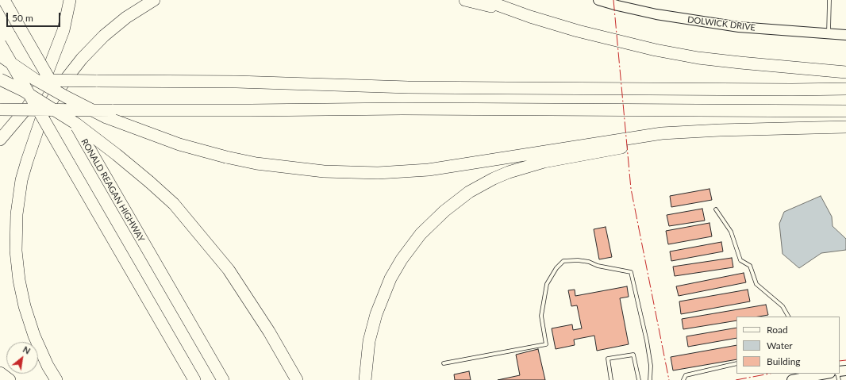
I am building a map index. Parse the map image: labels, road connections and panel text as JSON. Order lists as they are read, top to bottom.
{
  "streets": {
    "highway": ["RONALD REAGAN HIGHWAY"],
    "main road": ["DOLWICK DRIVE"]
  },
  "legend": ["Road", "Water", "Building"],
  "scale_bar": "50 m",
  "north": "top right"
}
